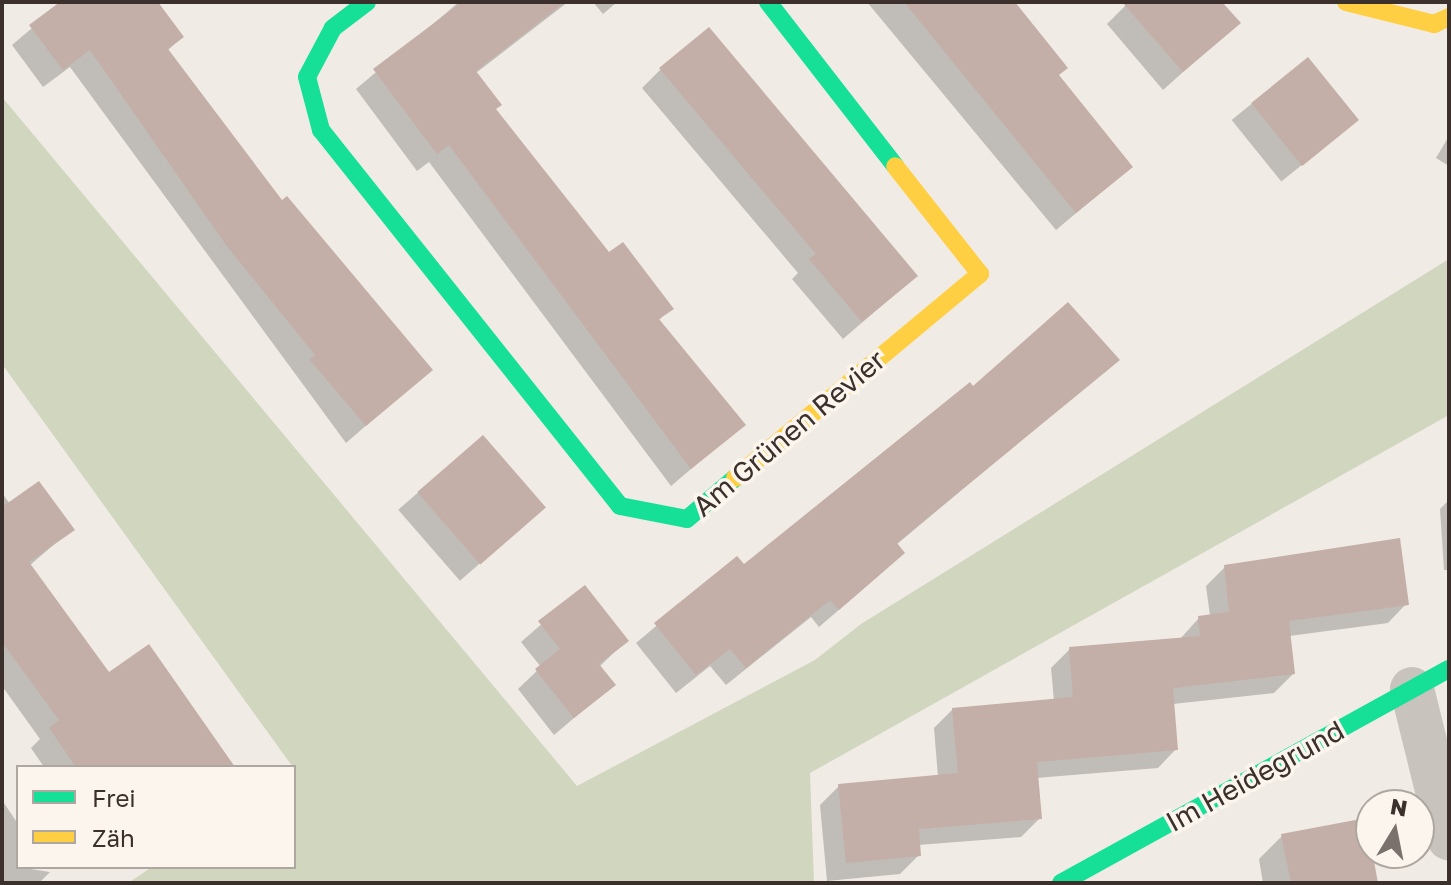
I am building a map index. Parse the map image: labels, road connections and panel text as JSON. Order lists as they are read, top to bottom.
{
  "streets": {
    "street": ["Am Grünen Revier", "Im Heidegrund"]
  },
  "legend": ["Frei", "Zäh"],
  "north": "top"
}
